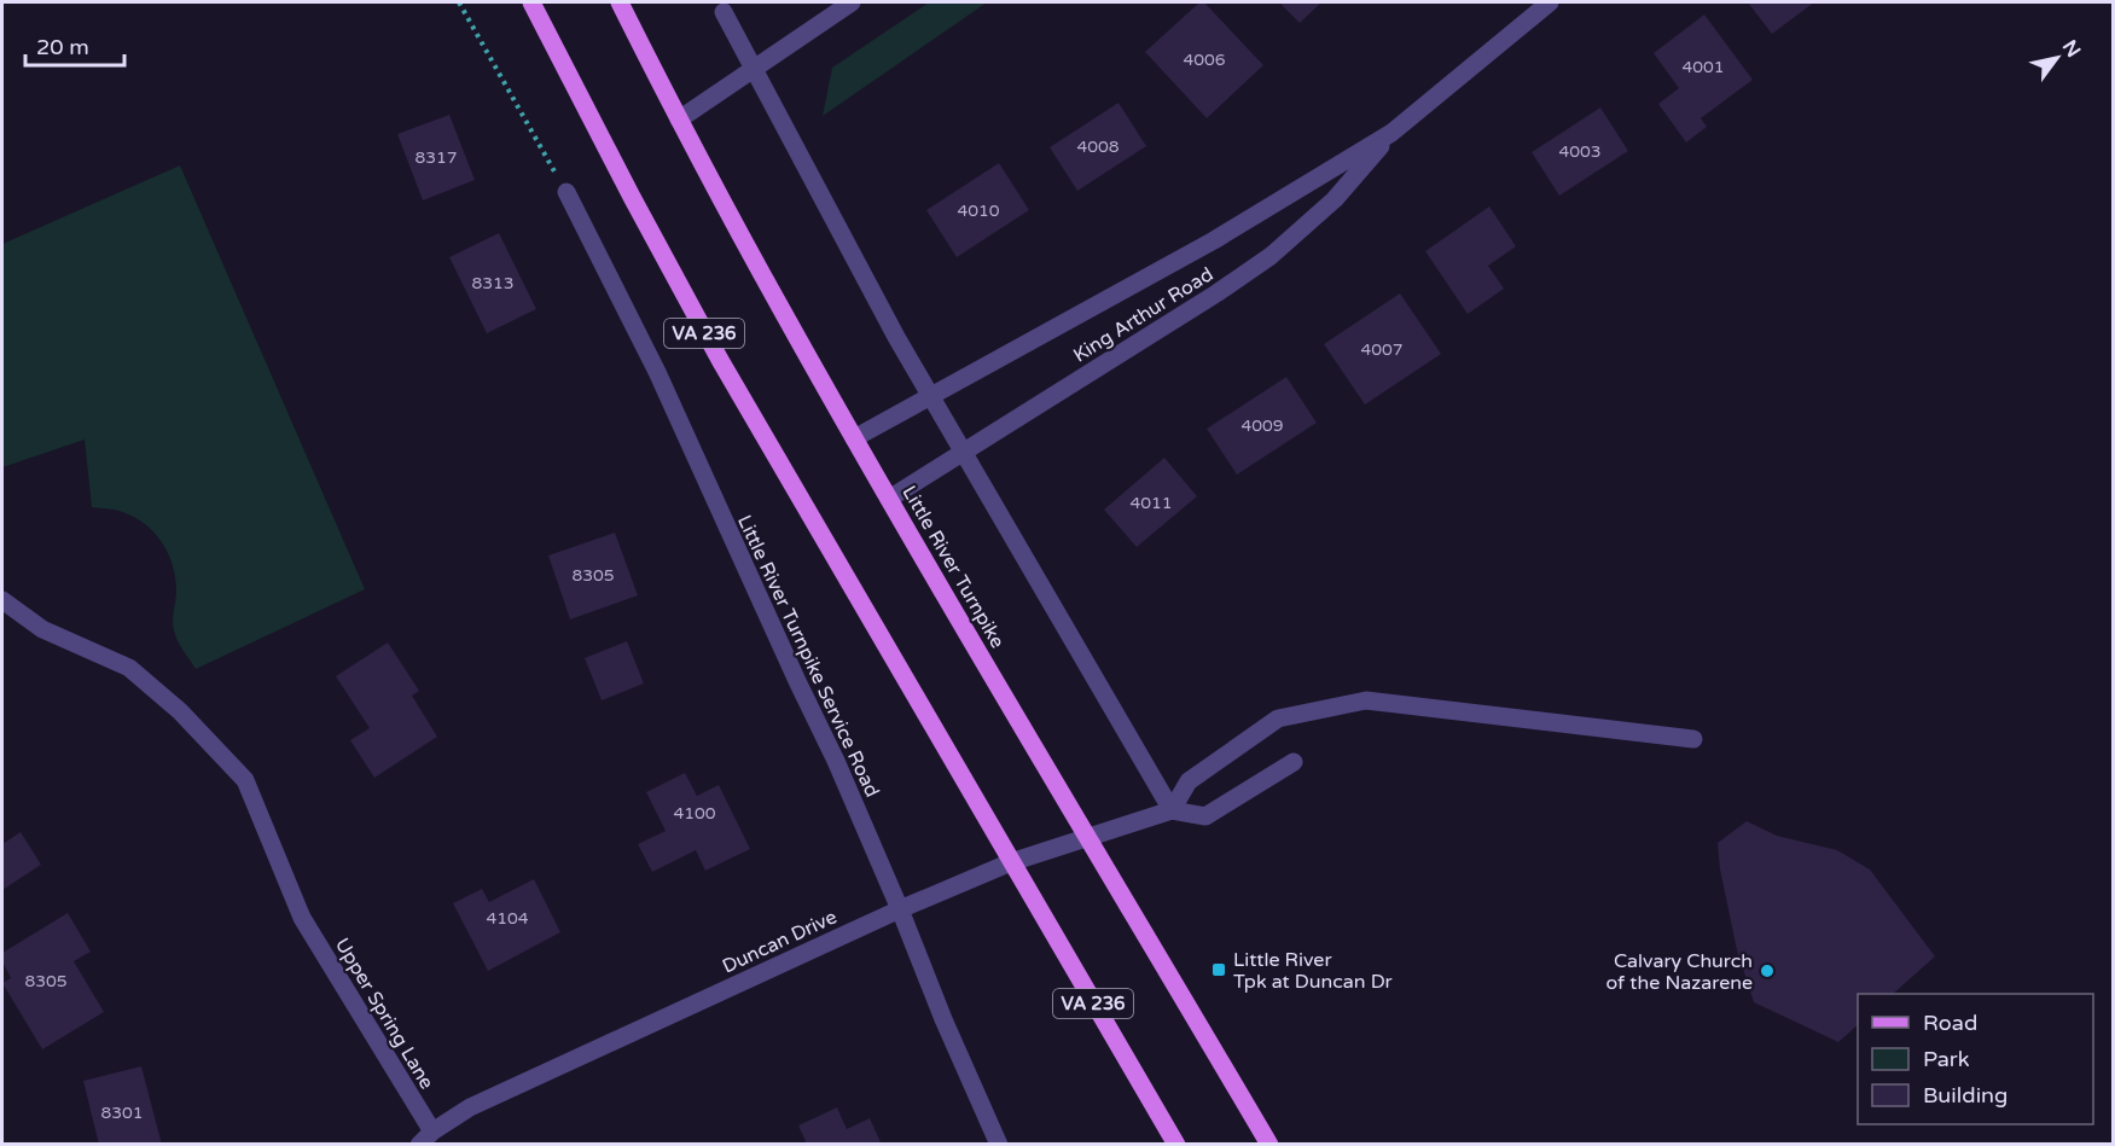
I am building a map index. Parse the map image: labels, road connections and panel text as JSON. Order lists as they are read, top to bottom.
{
  "streets": {
    "main road": ["VA 236", "Little River Turnpike"],
    "street": [
      "King Arthur Road",
      "Little River Turnpike Service Road",
      "Duncan Drive",
      "Upper Spring Lane"
    ]
  },
  "crossings": [
    ["King Arthur Road", "Little River Turnpike"],
    ["VA 236", "Duncan Drive"],
    ["Little River Turnpike", "Duncan Drive"],
    ["Little River Turnpike Service Road", "Duncan Drive"],
    ["Duncan Drive", "Upper Spring Lane"]
  ],
  "places": {
    "transit": ["Little River Tpk at Duncan Dr"],
    "other": ["Calvary Church of the Nazarene"]
  },
  "house_numbers": [
    "4006",
    "4001",
    "4008",
    "4003",
    "8317",
    "4010",
    "8313",
    "4007",
    "4009",
    "4011",
    "8305",
    "4100",
    "4104",
    "8305",
    "8301"
  ],
  "legend": ["Road", "Park", "Building"],
  "scale_bar": "20 m",
  "north": "top right"
}
